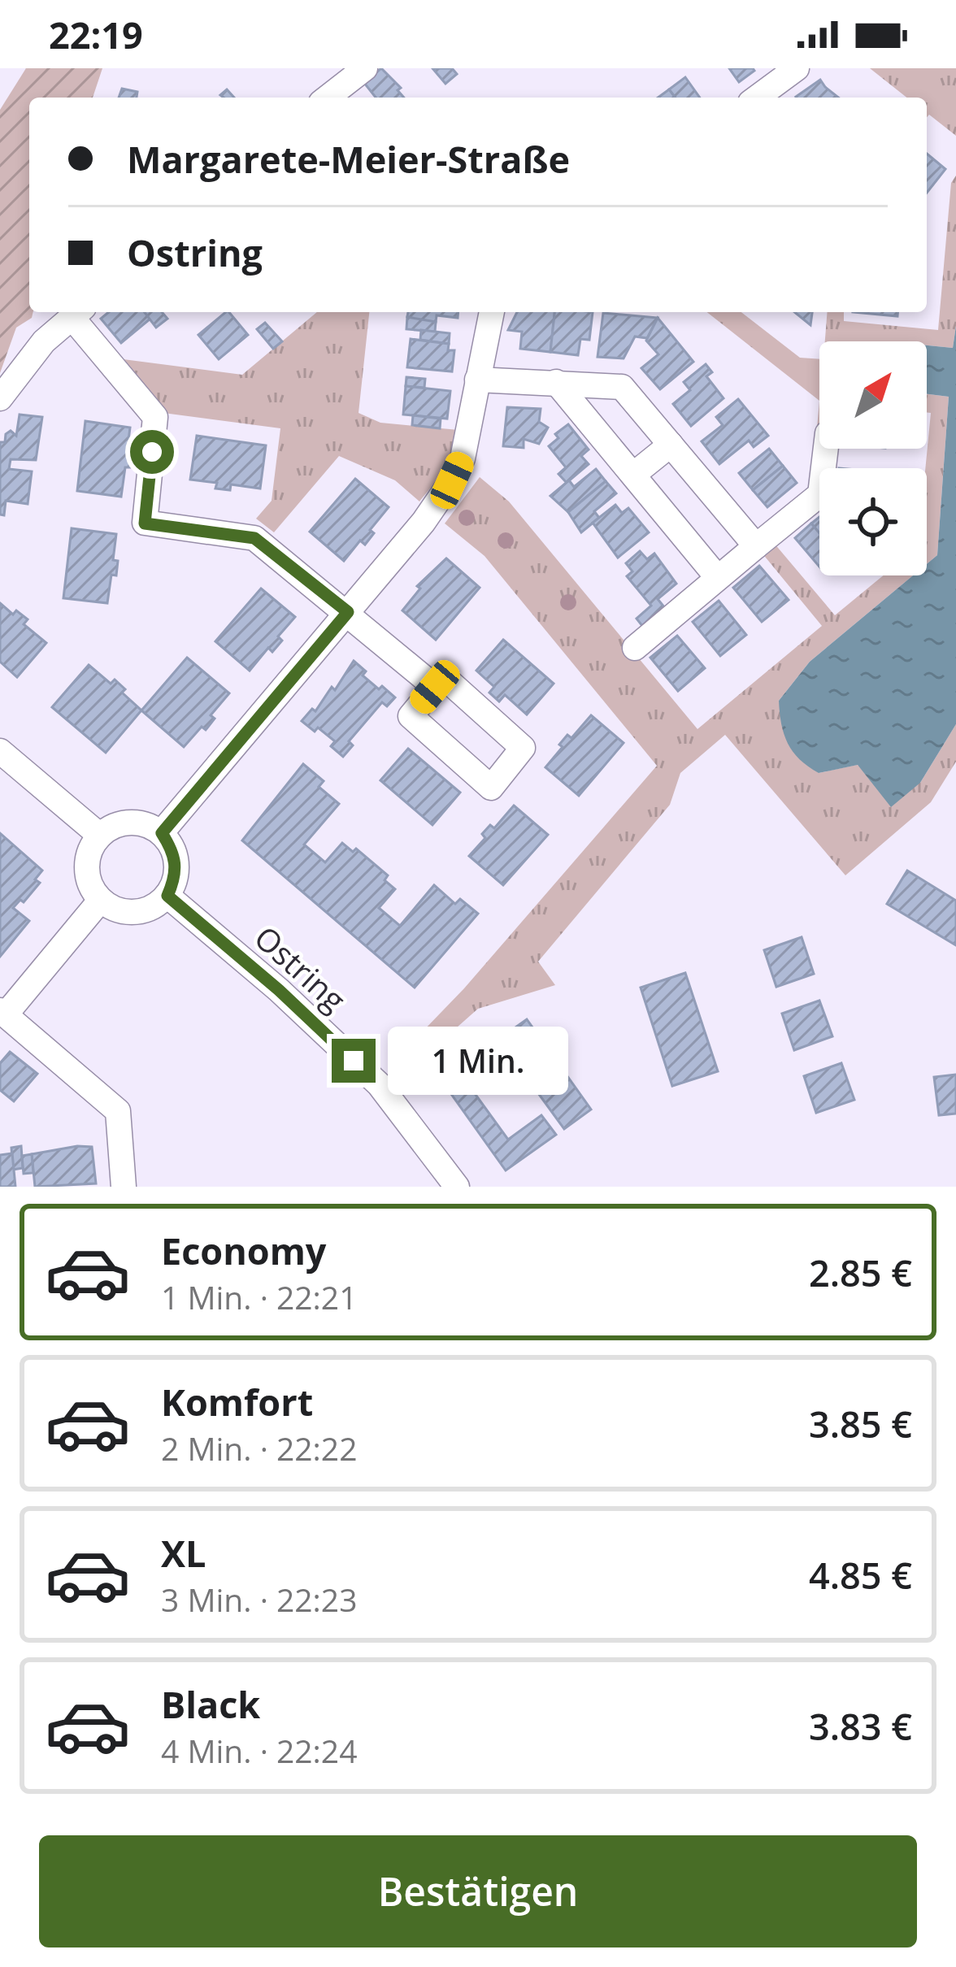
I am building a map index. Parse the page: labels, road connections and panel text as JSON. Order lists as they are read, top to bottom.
{
  "streets": {
    "street": ["Ostring"]
  },
  "north": "top right",
  "page": {
    "status": "22:19",
    "banner": ["Margarete-Meier-Straße", "Ostring"],
    "bubble": "1 Min.",
    "list": [
      {
        "name": "Economy",
        "note": "1 Min. · 22:21",
        "value": "2.85 €"
      },
      {
        "name": "Komfort",
        "note": "2 Min. · 22:22",
        "value": "3.85 €"
      },
      {
        "name": "XL",
        "note": "3 Min. · 22:23",
        "value": "4.85 €"
      },
      {
        "name": "Black",
        "note": "4 Min. · 22:24",
        "value": "3.83 €"
      }
    ],
    "buttons": "Bestätigen"
  }
}
